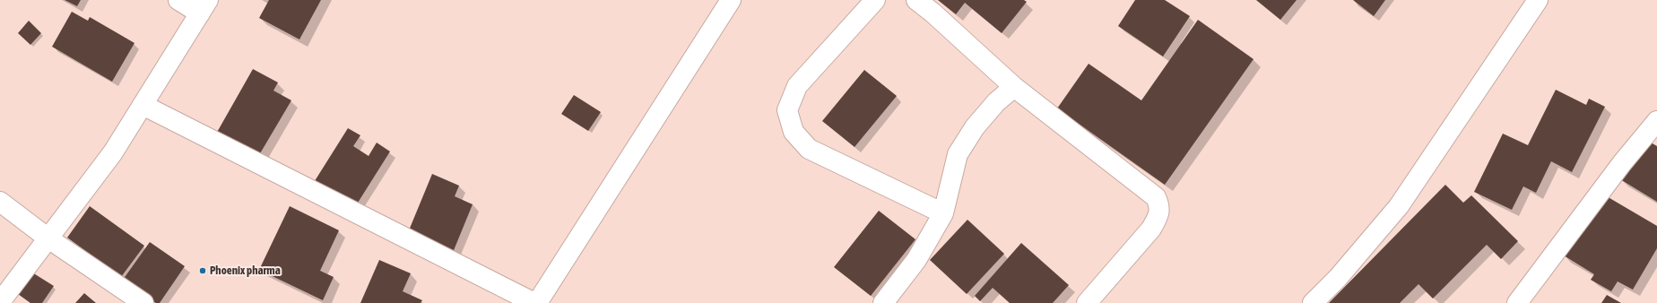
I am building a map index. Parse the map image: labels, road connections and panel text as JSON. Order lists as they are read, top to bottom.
{
  "places": ["Phoenix pharma"]
}
